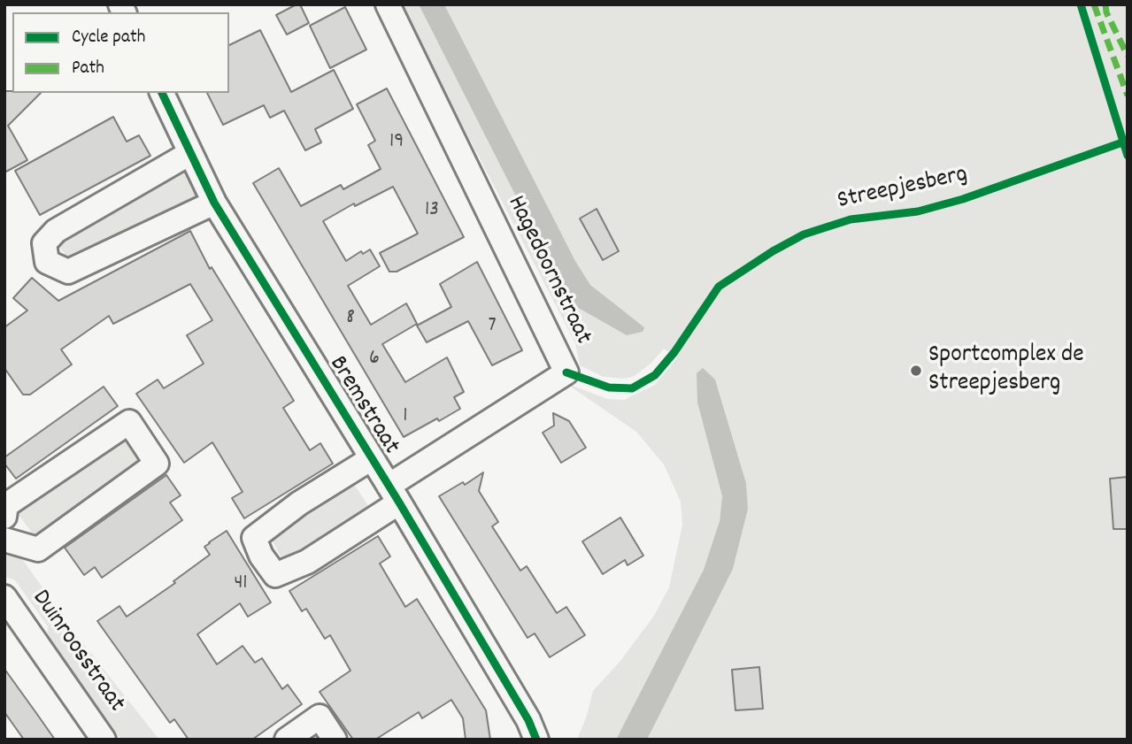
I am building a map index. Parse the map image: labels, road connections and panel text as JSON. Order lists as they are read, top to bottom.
{
  "streets": {
    "street": ["Hagedoornstraat", "Bremstraat", "Duinroosstraat"],
    "cycle path": ["Streepjesberg"]
  },
  "crossings": [
    ["Hagedoornstraat", "Bremstraat"]
  ],
  "places": ["Sportcomplex de Streepjesberg"],
  "house_numbers": [
    "19",
    "13",
    "8",
    "7",
    "6",
    "1",
    "41"
  ],
  "legend": ["Cycle path", "Path"]
}
